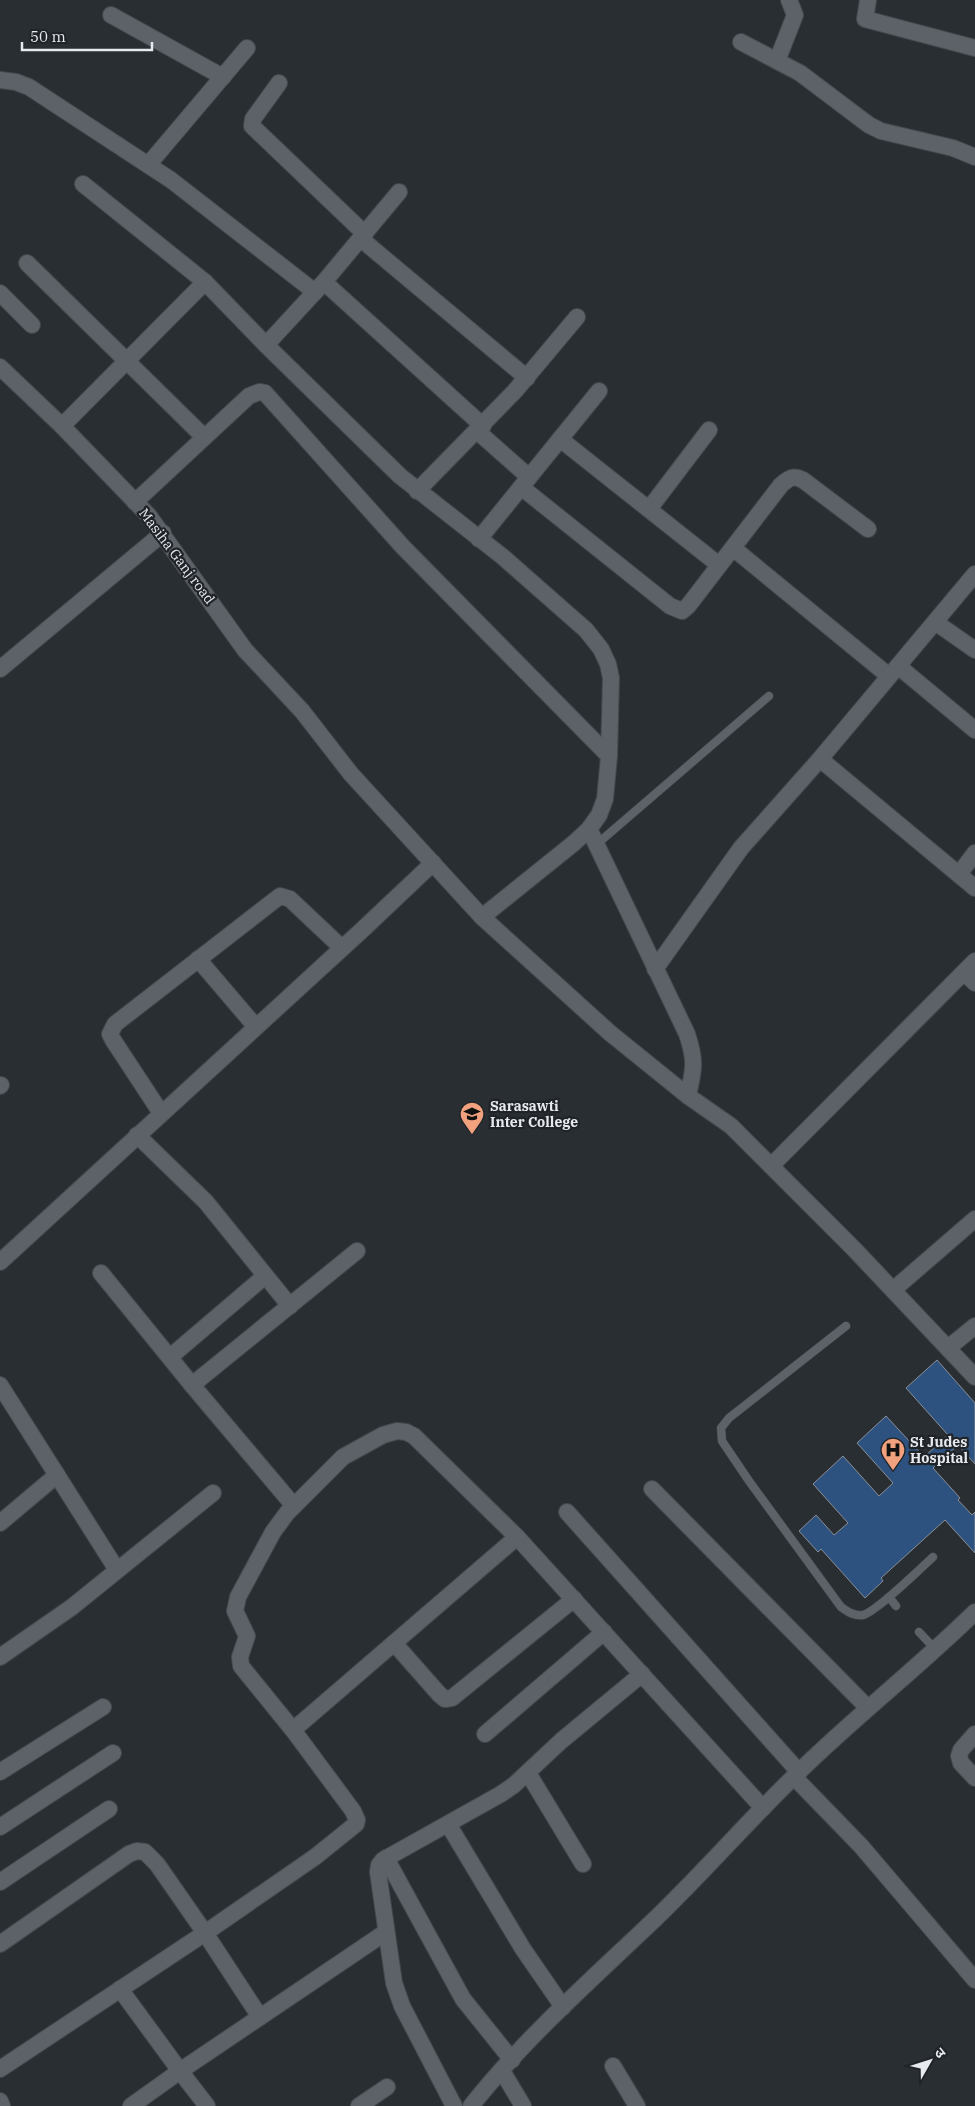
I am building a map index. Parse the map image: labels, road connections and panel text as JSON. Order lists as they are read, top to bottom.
{
  "streets": {
    "street": ["Masiha Ganj road"]
  },
  "places": {
    "school or university": ["Sarasawti Inter College"],
    "hospital": ["St Judes Hospital"]
  },
  "scale_bar": "50 m",
  "north": "top right"
}
